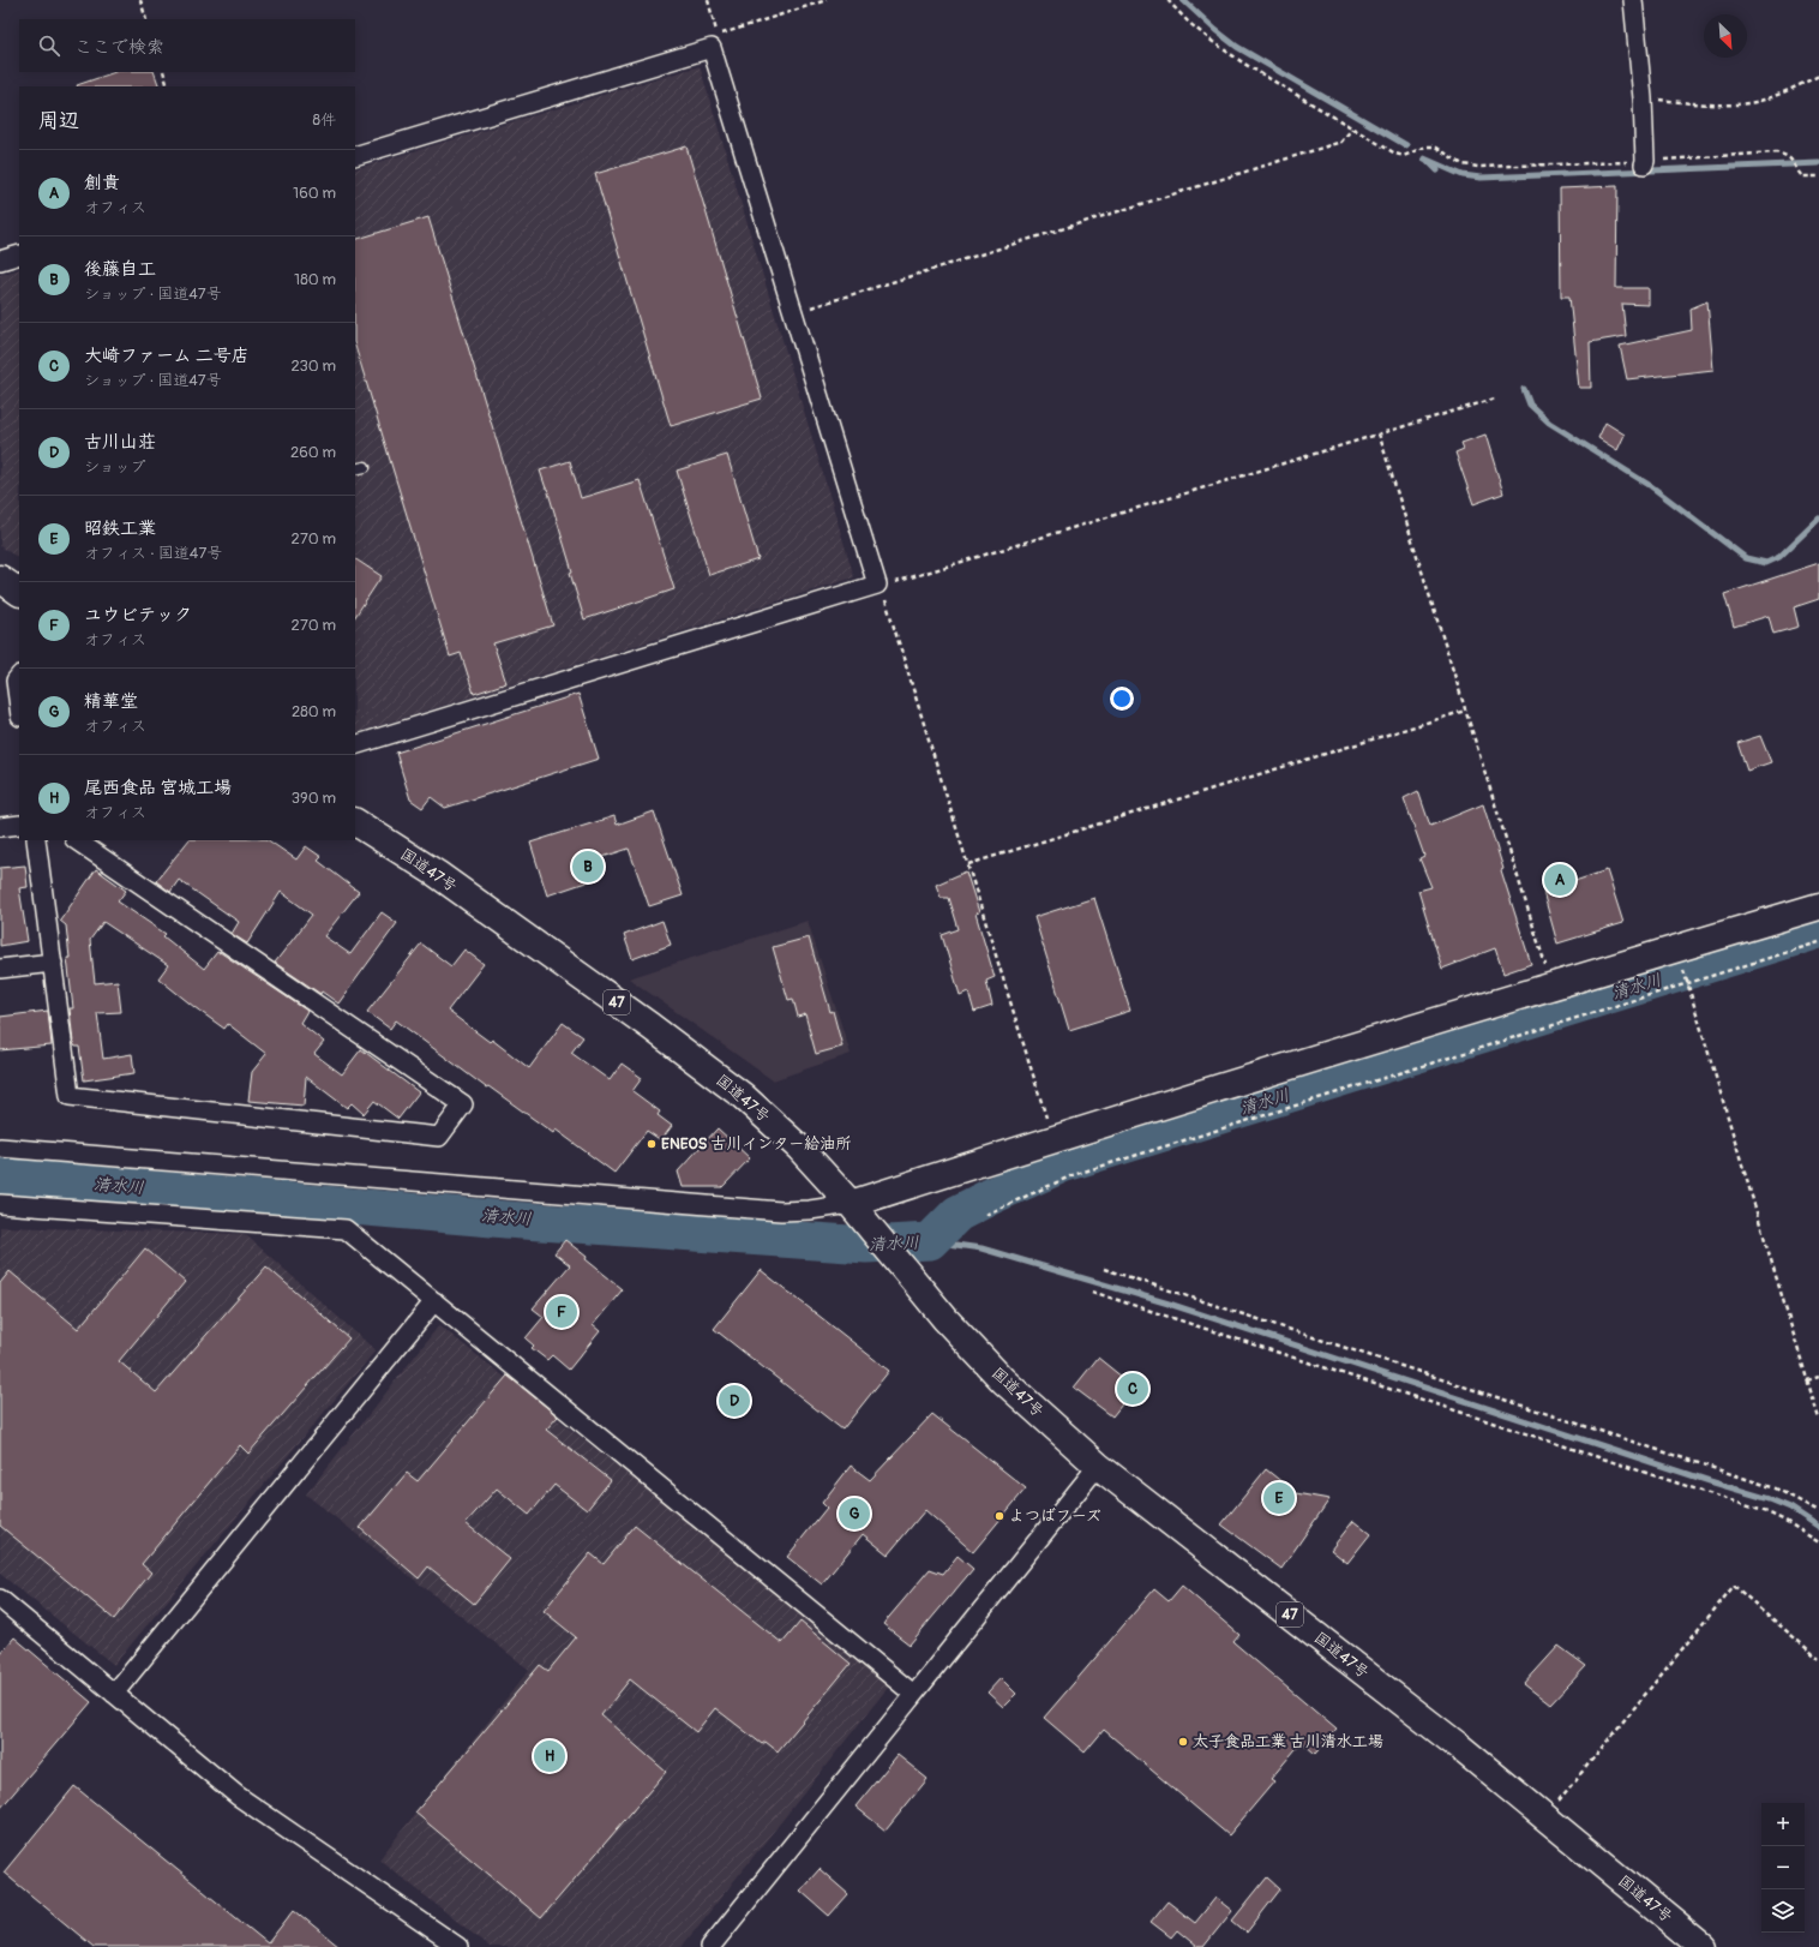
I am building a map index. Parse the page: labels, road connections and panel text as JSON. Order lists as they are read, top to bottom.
{
  "streets": {
    "main road": ["国道47号", "47"]
  },
  "water": ["清水川"],
  "places": ["ENEOS 古川インター給油所", "よつばフーズ", "太子食品工業 古川清水工場"],
  "north": "bottom right",
  "page": {
    "search": "ここで検索",
    "heading": ["周辺", "8件"],
    "list": [
      {
        "mark": "A",
        "name": "創貴",
        "note": "オフィス",
        "value": "160 m"
      },
      {
        "mark": "B",
        "name": "後藤自工",
        "note": "ショップ · 国道47号",
        "value": "180 m"
      },
      {
        "mark": "C",
        "name": "大崎ファーム 二号店",
        "note": "ショップ · 国道47号",
        "value": "230 m"
      },
      {
        "mark": "D",
        "name": "古川山荘",
        "note": "ショップ",
        "value": "260 m"
      },
      {
        "mark": "E",
        "name": "昭鉄工業",
        "note": "オフィス · 国道47号",
        "value": "270 m"
      },
      {
        "mark": "F",
        "name": "ユウビテック",
        "note": "オフィス",
        "value": "270 m"
      },
      {
        "mark": "G",
        "name": "精華堂",
        "note": "オフィス",
        "value": "280 m"
      },
      {
        "mark": "H",
        "name": "尾西食品 宮城工場",
        "note": "オフィス",
        "value": "390 m"
      }
    ],
    "pins": [
      "B",
      "A",
      "F",
      "C",
      "D",
      "E",
      "G",
      "H"
    ],
    "map_buttons": ["+", "−"]
  }
}
